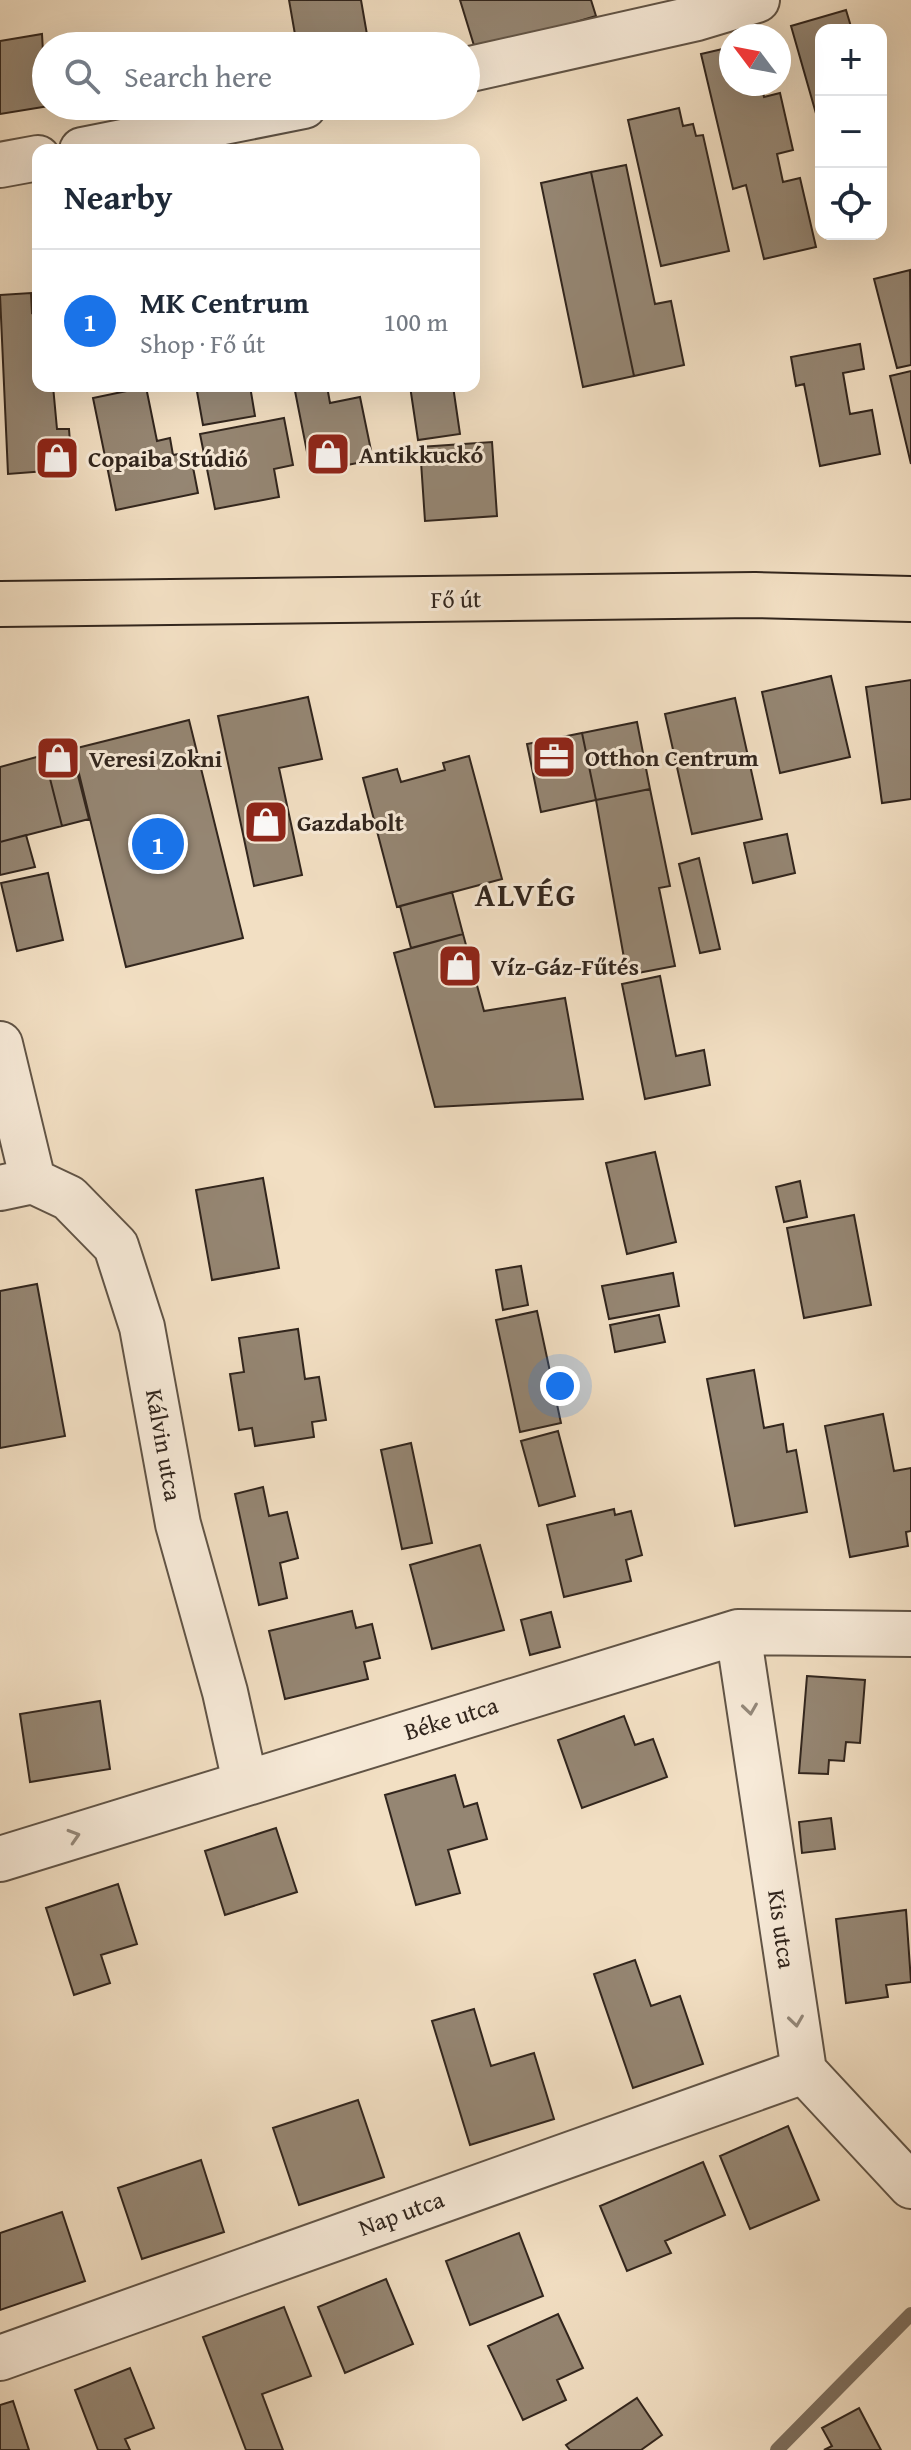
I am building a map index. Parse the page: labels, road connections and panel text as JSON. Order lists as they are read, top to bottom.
{
  "streets": {
    "main road": ["Fő út"],
    "street": [
      "Kálvin utca",
      "Béke utca",
      "Kis utca",
      "Nap utca"
    ]
  },
  "crossings": [
    ["Kálvin utca", "Béke utca"],
    ["Béke utca", "Kis utca"],
    ["Kis utca", "Nap utca"]
  ],
  "one_way": ["Kis utca"],
  "districts": ["ALVÉG"],
  "places": {
    "shop": [
      "Antikkuckó",
      "Copaiba Stúdió",
      "Veresi Zokni",
      "Gazdabolt",
      "Víz-Gáz-Fűtés"
    ],
    "office": ["Otthon Centrum"]
  },
  "north": "top left",
  "page": {
    "map_buttons": ["+", "−"],
    "search": "Search here",
    "heading": "Nearby",
    "list": [
      {
        "mark": "1",
        "name": "MK Centrum",
        "note": "Shop · Fő út",
        "value": "100 m"
      }
    ],
    "pins": "1"
  }
}
